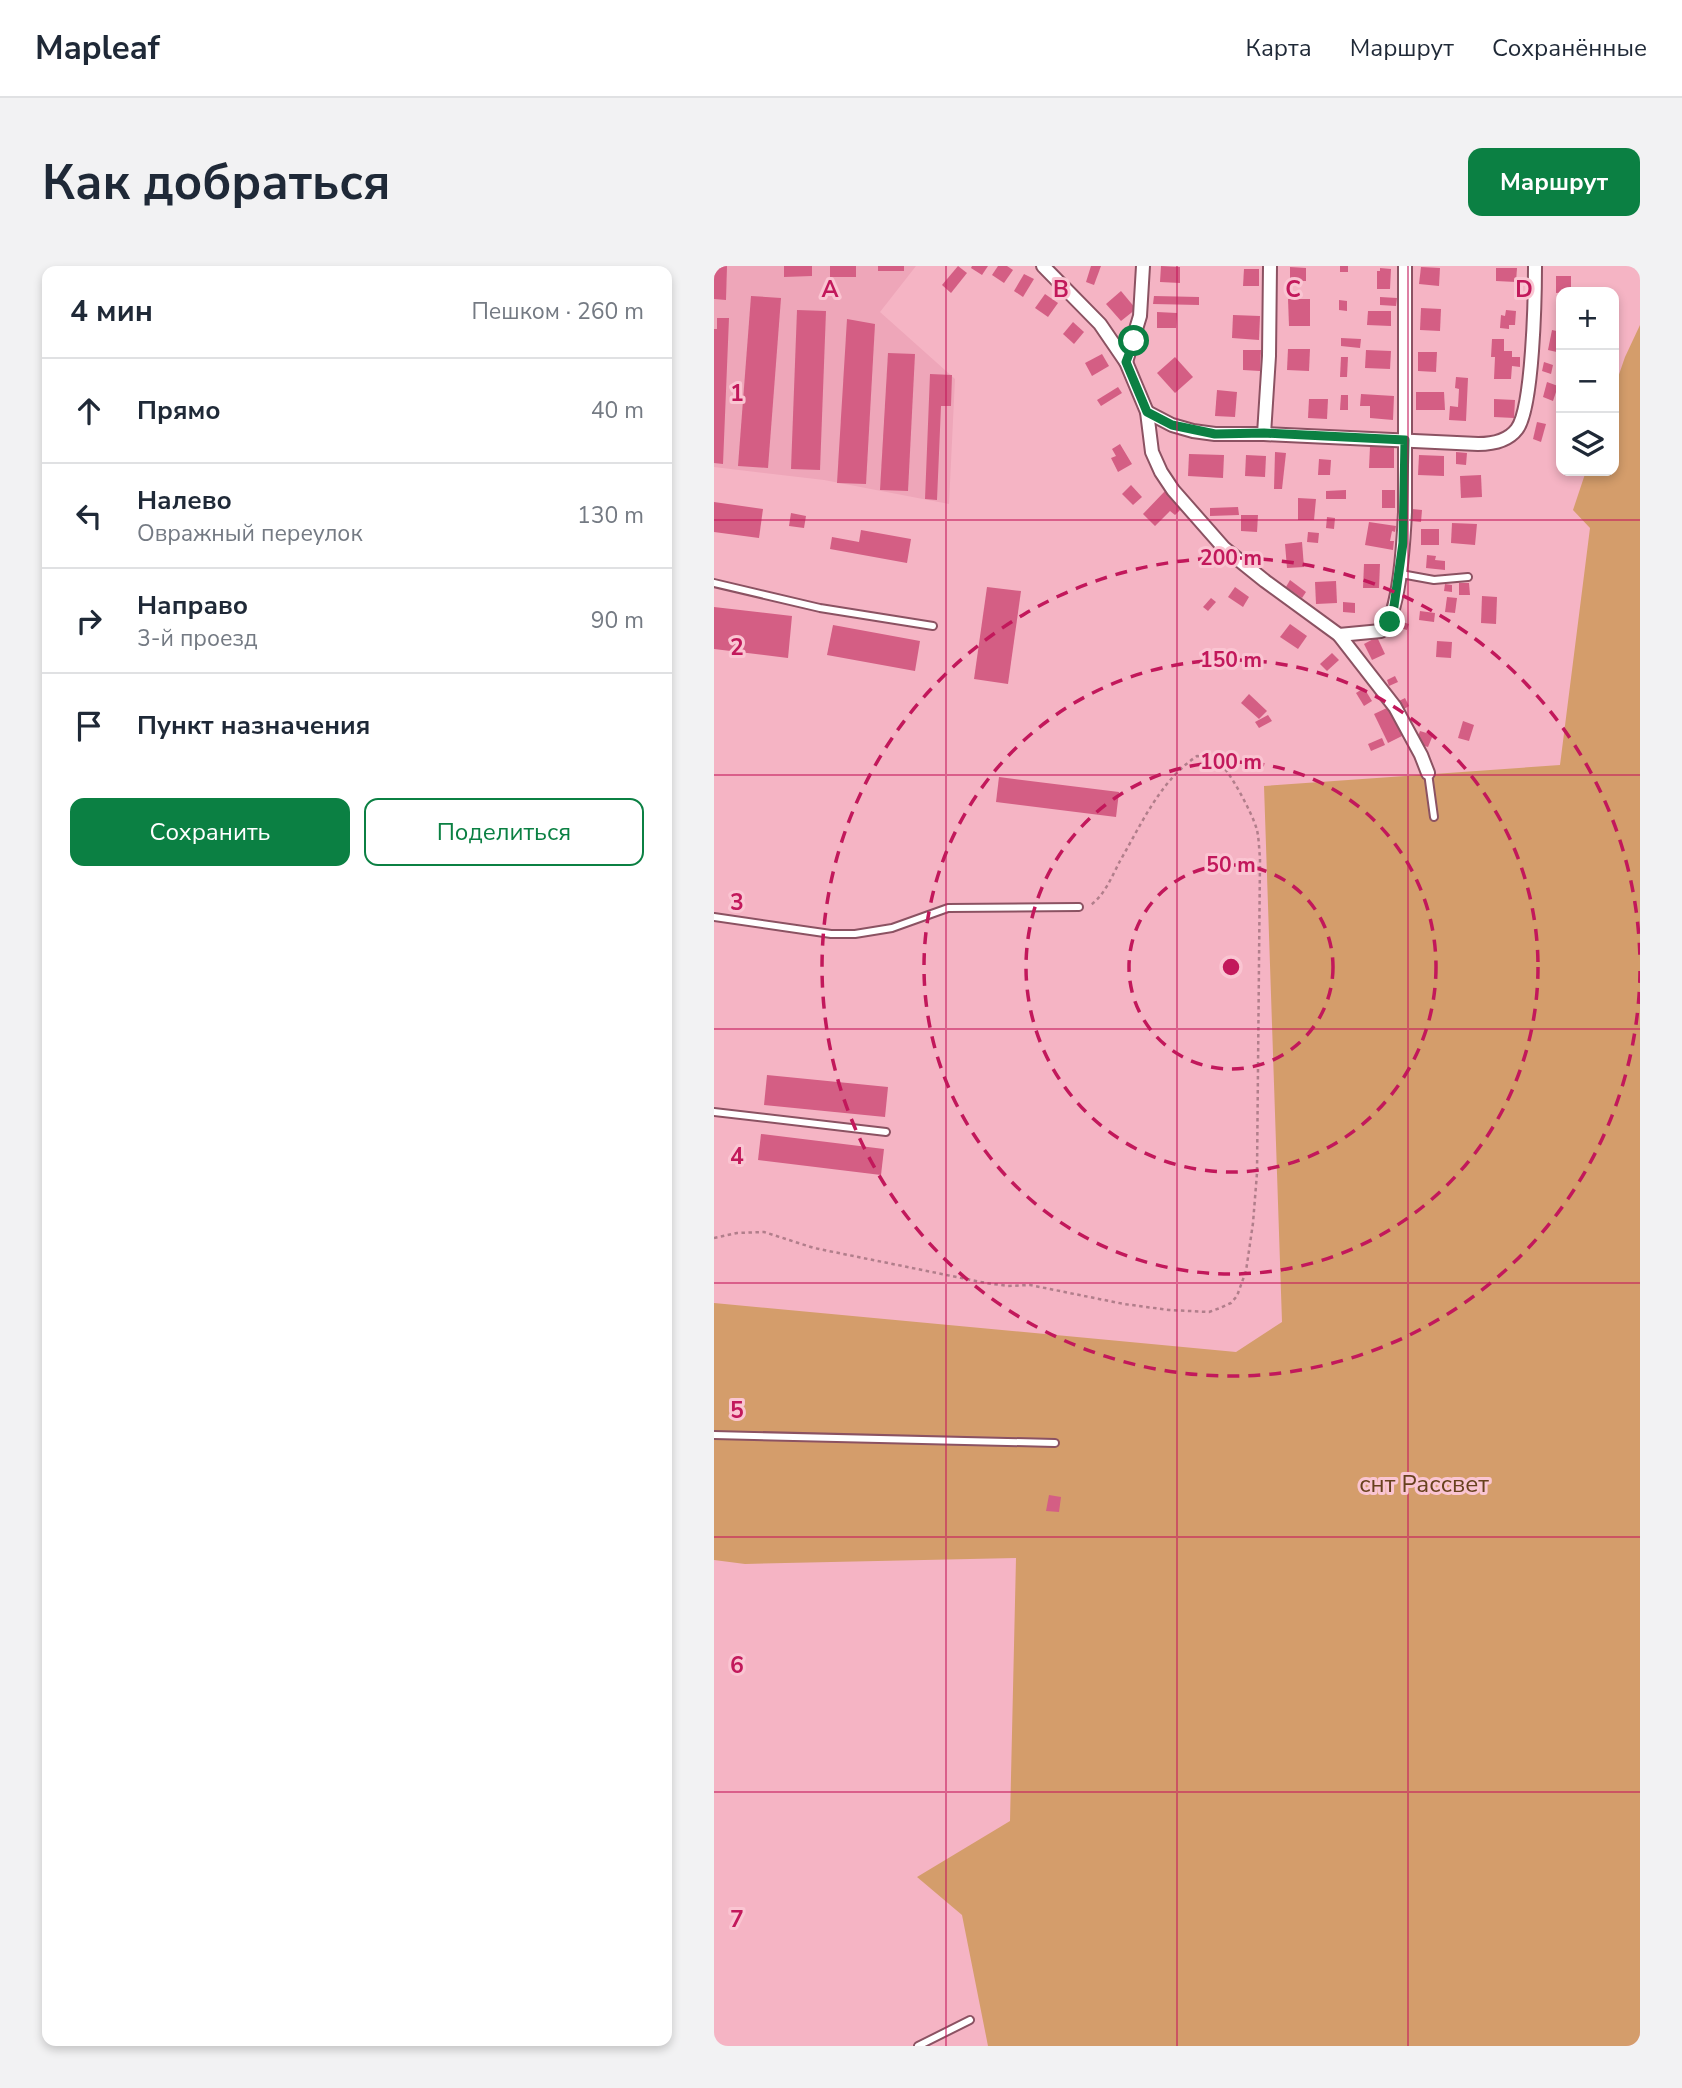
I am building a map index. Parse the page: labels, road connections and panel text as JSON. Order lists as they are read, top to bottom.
{
  "parks": ["снт Рассвет"],
  "page": {
    "header": "Mapleaf",
    "nav": ["Карта", "Маршрут", "Сохранённые"],
    "buttons": [
      "Маршрут",
      ["Сохранить", "Поделиться"]
    ],
    "title": "Как добраться",
    "heading": ["4 мин", "Пешком · 260 m"],
    "map_buttons": ["+", "−"],
    "list": [
      ["Прямо", "40 m"],
      ["Налево", "Овражный переулок", "130 m"],
      ["Направо", "3-й проезд", "90 m"],
      "Пункт назначения"
    ]
  },
  "grid": {
    "columns": [
      "A",
      "B",
      "C",
      "D"
    ],
    "rows": [
      "1",
      "2",
      "3",
      "4",
      "5",
      "6",
      "7"
    ]
  },
  "rings": [
    "200 m",
    "150 m",
    "100 m",
    "50 m"
  ]
}
